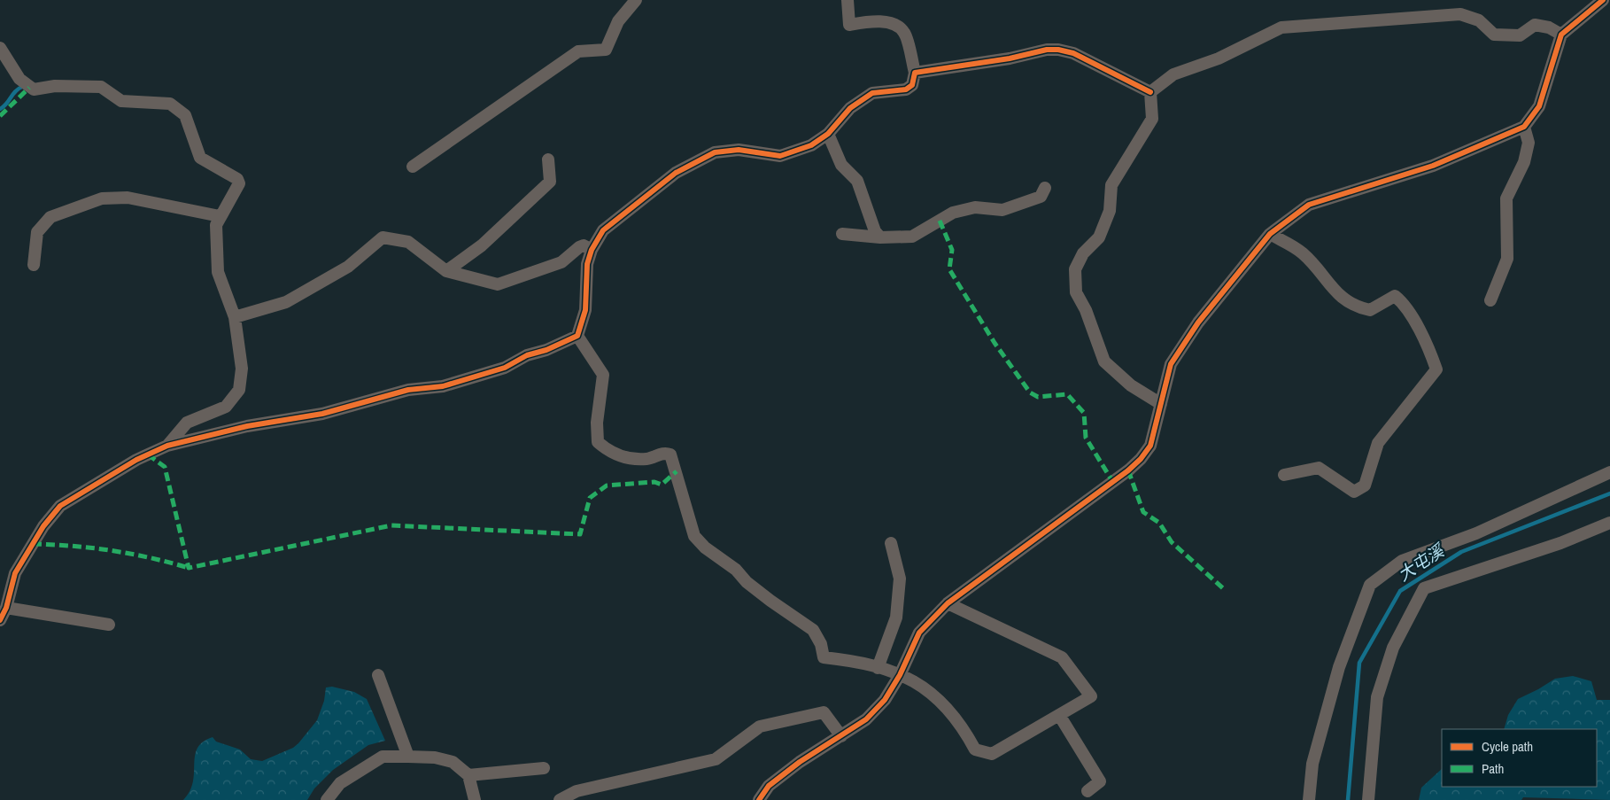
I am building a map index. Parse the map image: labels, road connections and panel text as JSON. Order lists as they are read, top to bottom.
{
  "water": ["大屯溪"],
  "legend": ["Cycle path", "Path"]
}
